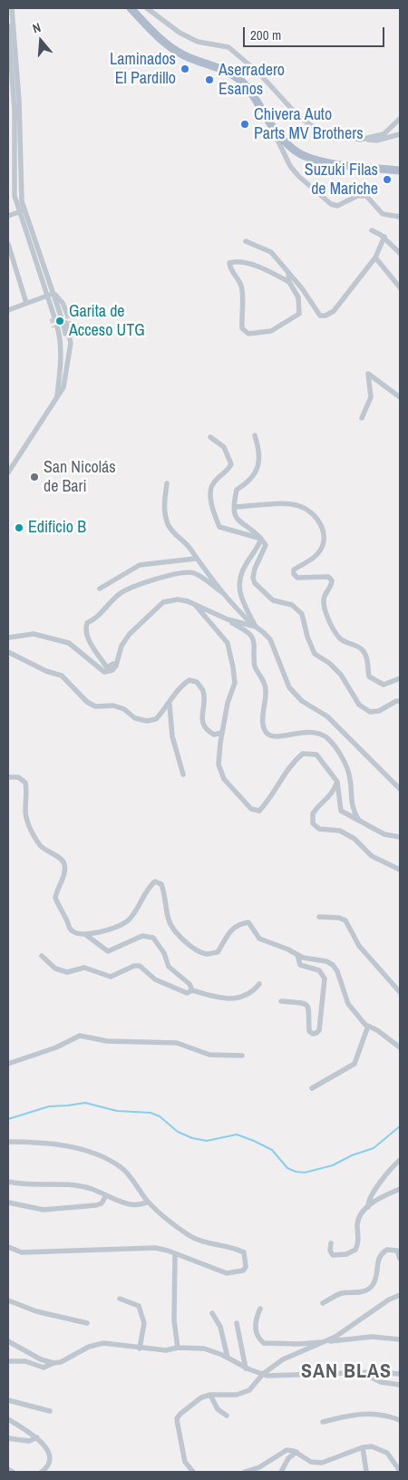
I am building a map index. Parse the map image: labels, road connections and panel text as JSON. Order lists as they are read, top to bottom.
{
  "districts": ["SAN BLAS"],
  "places": [
    "Laminados El Pardillo",
    "Aserradero Esanos",
    "Chivera Auto Parts MV Brothers",
    "Suzuki Filas de Mariche",
    "Garita de Acceso UTG",
    "San Nicolás de Bari",
    "Edificio B"
  ],
  "scale_bar": "200 m",
  "north": "top"
}
